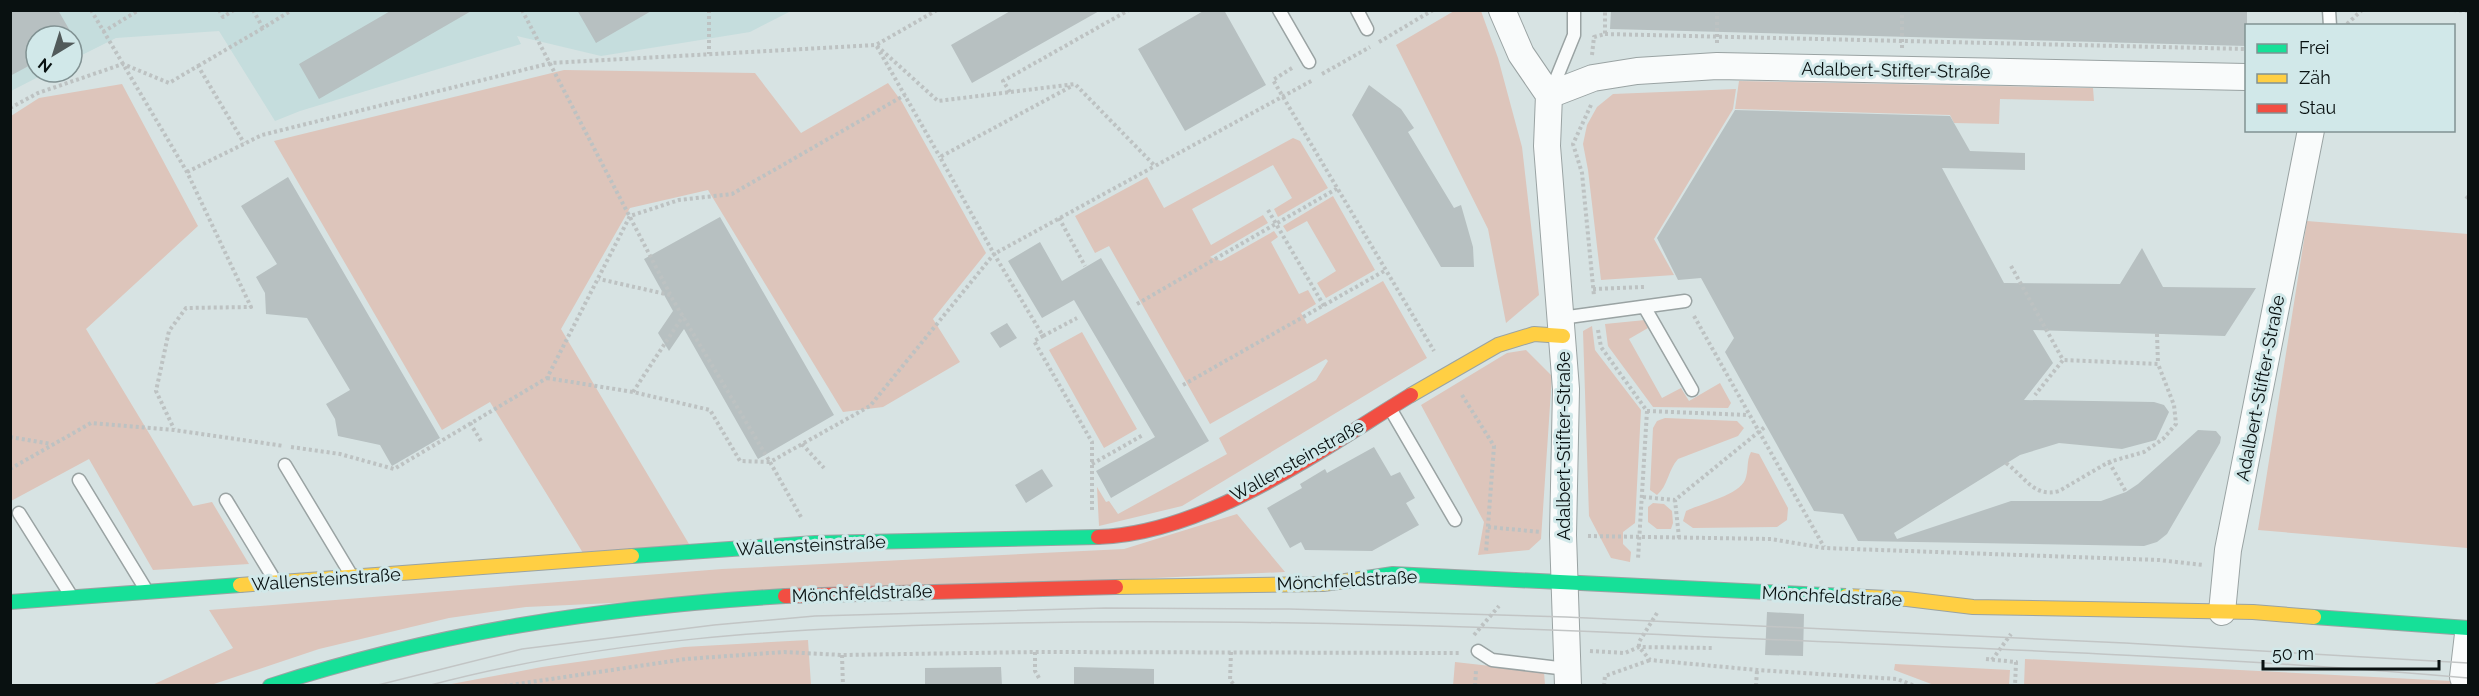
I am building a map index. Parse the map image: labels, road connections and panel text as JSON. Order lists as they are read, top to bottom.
{
  "streets": {
    "main road": ["Wallensteinstraße", "Mönchfeldstraße"],
    "street": ["Adalbert-Stifter-Straße"]
  },
  "crossings": [
    ["Adalbert-Stifter-Straße", "Wallensteinstraße"],
    ["Adalbert-Stifter-Straße", "Mönchfeldstraße"]
  ],
  "legend": ["Frei", "Zäh", "Stau"],
  "scale_bar": "50 m",
  "north": "bottom left"
}
